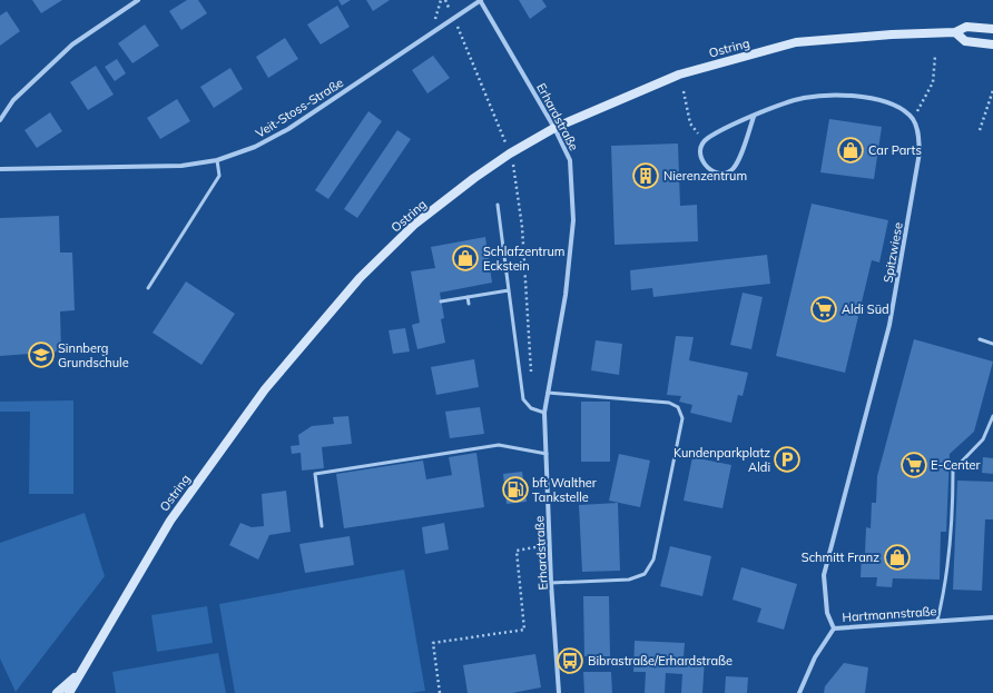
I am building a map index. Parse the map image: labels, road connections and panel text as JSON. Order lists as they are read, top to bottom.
{
  "streets": {
    "main road": ["Ostring"],
    "street": [
      "Veit-Stoss-Straße",
      "Erhardstraße",
      "Spitzwiese",
      "Hartmannstraße"
    ]
  },
  "crossings": [
    ["Ostring", "Erhardstraße"],
    ["Veit-Stoss-Straße", "Erhardstraße"],
    ["Spitzwiese", "Hartmannstraße"]
  ],
  "places": {
    "shop": ["Car Parts", "Schlafzentrum Eckstein", "Schmitt Franz"],
    "building": ["Nierenzentrum"],
    "supermarket": ["Aldi Süd", "E-Center"],
    "school or university": ["Sinnberg Grundschule"],
    "parking": ["Kundenparkplatz Aldi"],
    "fuel station": ["bft Walther Tankstelle"],
    "bus stop": ["Bibrastraße/Erhardstraße"]
  }
}
